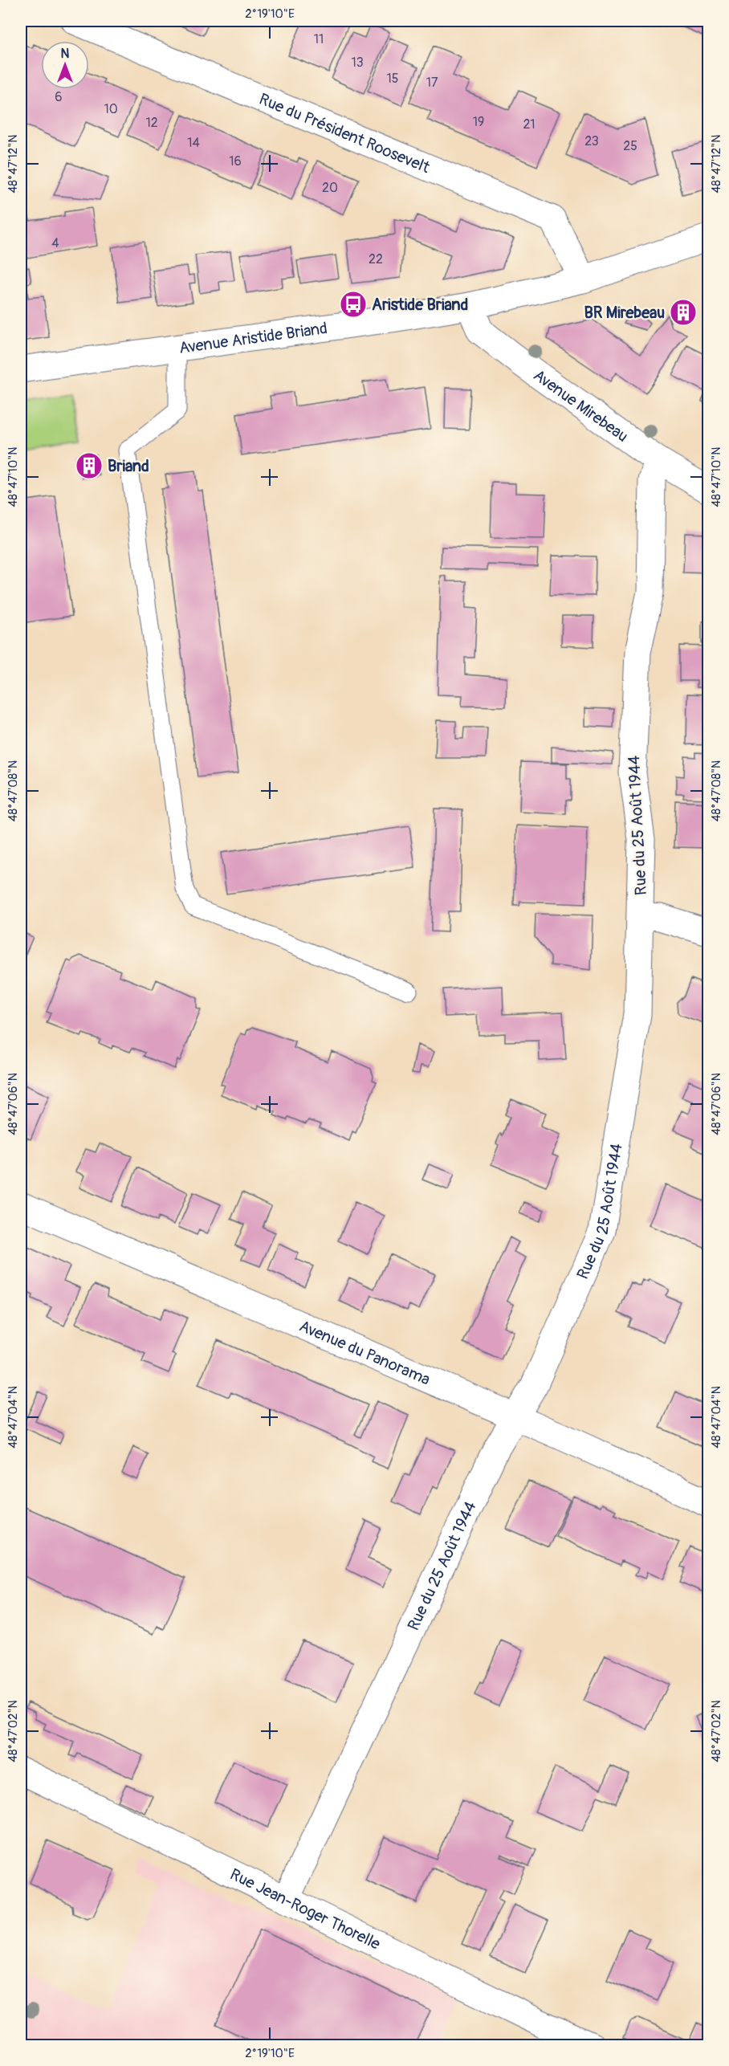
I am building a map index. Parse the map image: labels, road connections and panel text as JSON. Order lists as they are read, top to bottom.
{
  "streets": {
    "street": [
      "Rue du Président Roosevelt",
      "Avenue Aristide Briand",
      "Avenue Mirebeau",
      "Rue du 25 Août 1944",
      "Avenue du Panorama",
      "Rue Jean-Roger Thorelle"
    ]
  },
  "crossings": [
    ["Rue du Président Roosevelt", "Avenue Aristide Briand"],
    ["Avenue Aristide Briand", "Avenue Mirebeau"],
    ["Avenue Mirebeau", "Rue du 25 Août 1944"],
    ["Rue du 25 Août 1944", "Avenue du Panorama"],
    ["Rue du 25 Août 1944", "Rue Jean-Roger Thorelle"]
  ],
  "places": {
    "bus stop": ["Aristide Briand"],
    "building": ["BR Mirebeau", "Briand"]
  },
  "house_numbers": [
    "11",
    "13",
    "15",
    "17",
    "6",
    "10",
    "19",
    "12",
    "21",
    "23",
    "14",
    "25",
    "16",
    "20",
    "4",
    "22"
  ],
  "north": "top",
  "coordinates": [
    "2°19'10\"E",
    "48°47'12\"N",
    "48°47'10\"N",
    "48°47'08\"N",
    "48°47'06\"N",
    "48°47'04\"N",
    "48°47'02\"N"
  ]
}
